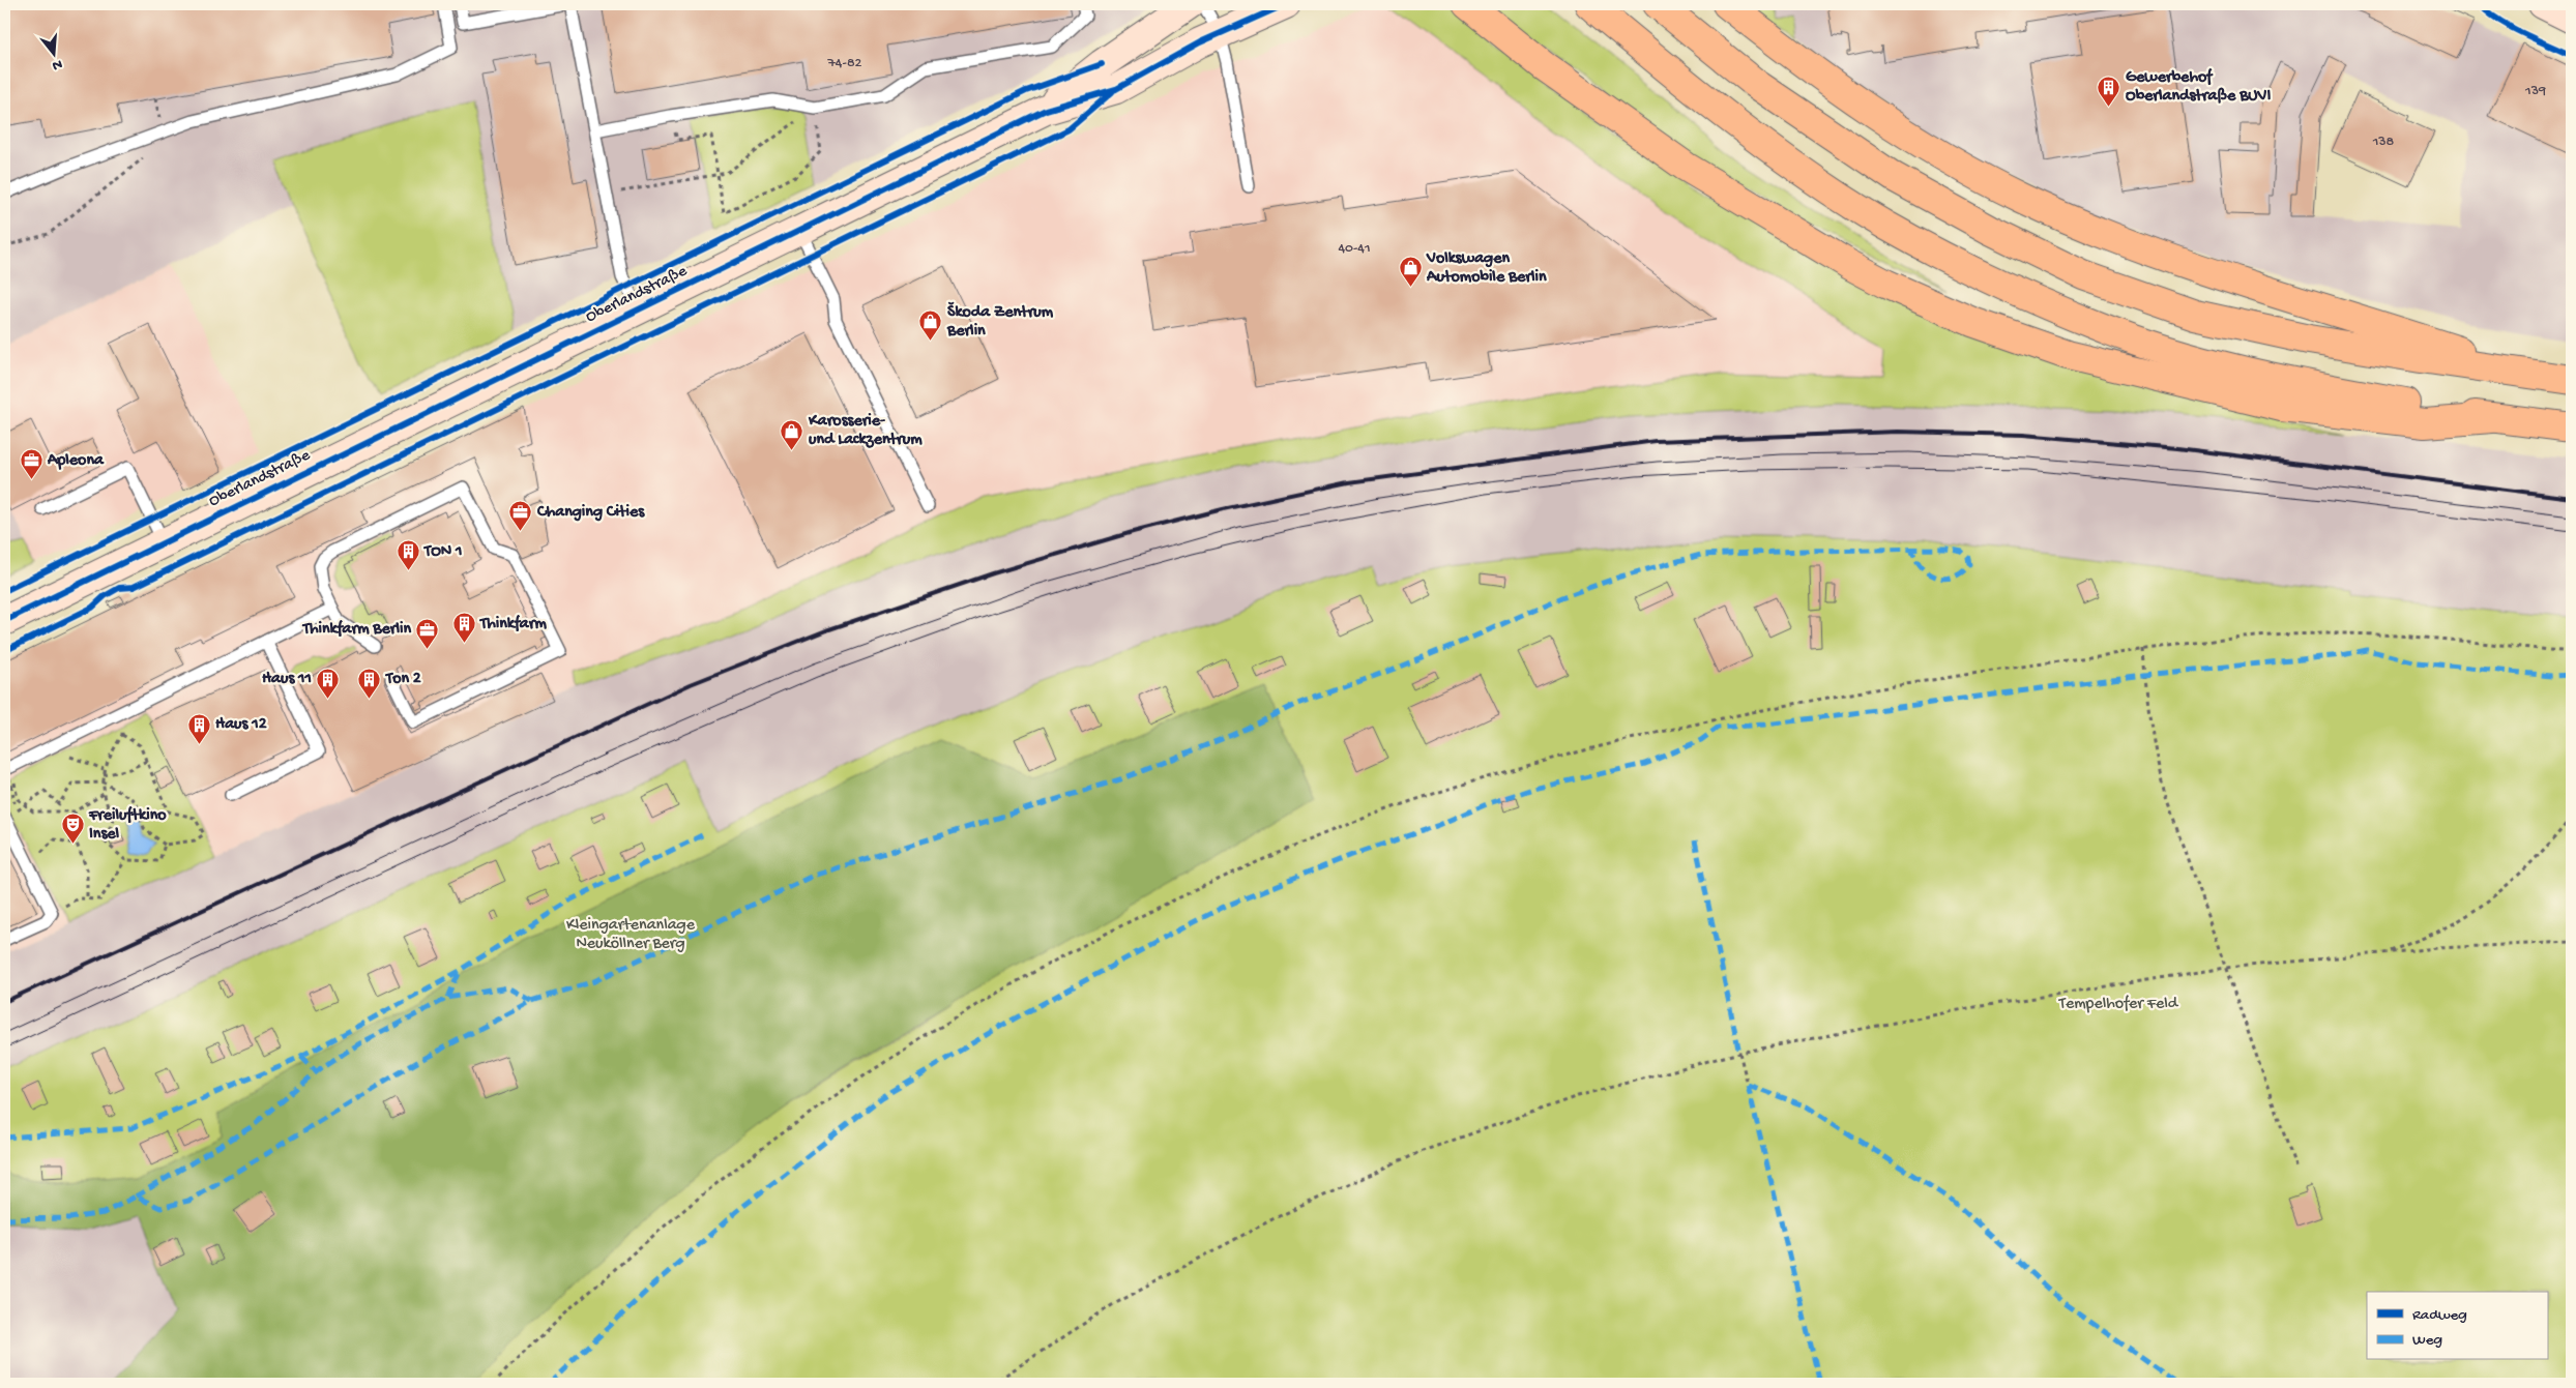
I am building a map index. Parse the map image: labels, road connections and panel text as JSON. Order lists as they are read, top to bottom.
{
  "streets": {
    "street": ["Oberlandstraße"]
  },
  "parks": ["Kleingartenanlage Neuköllner Berg", "Tempelhofer Feld"],
  "places": {
    "building": [
      "Gewerbehof Oberlandstraße BUVI",
      "TON 1",
      "Thinkfarm",
      "Haus 11",
      "Ton 2",
      "Haus 12"
    ],
    "shop": ["Volkswagen Automobile Berlin", "Škoda Zentrum Berlin", "Karosserie- und Lackzentrum"],
    "office": ["Apleona", "Changing Cities", "Thinkfarm Berlin"],
    "theatre": ["Freiluftkino Insel"]
  },
  "house_numbers": [
    "74-82",
    "139",
    "138",
    "40-41"
  ],
  "legend": ["Radweg", "Weg"],
  "north": "bottom"
}
